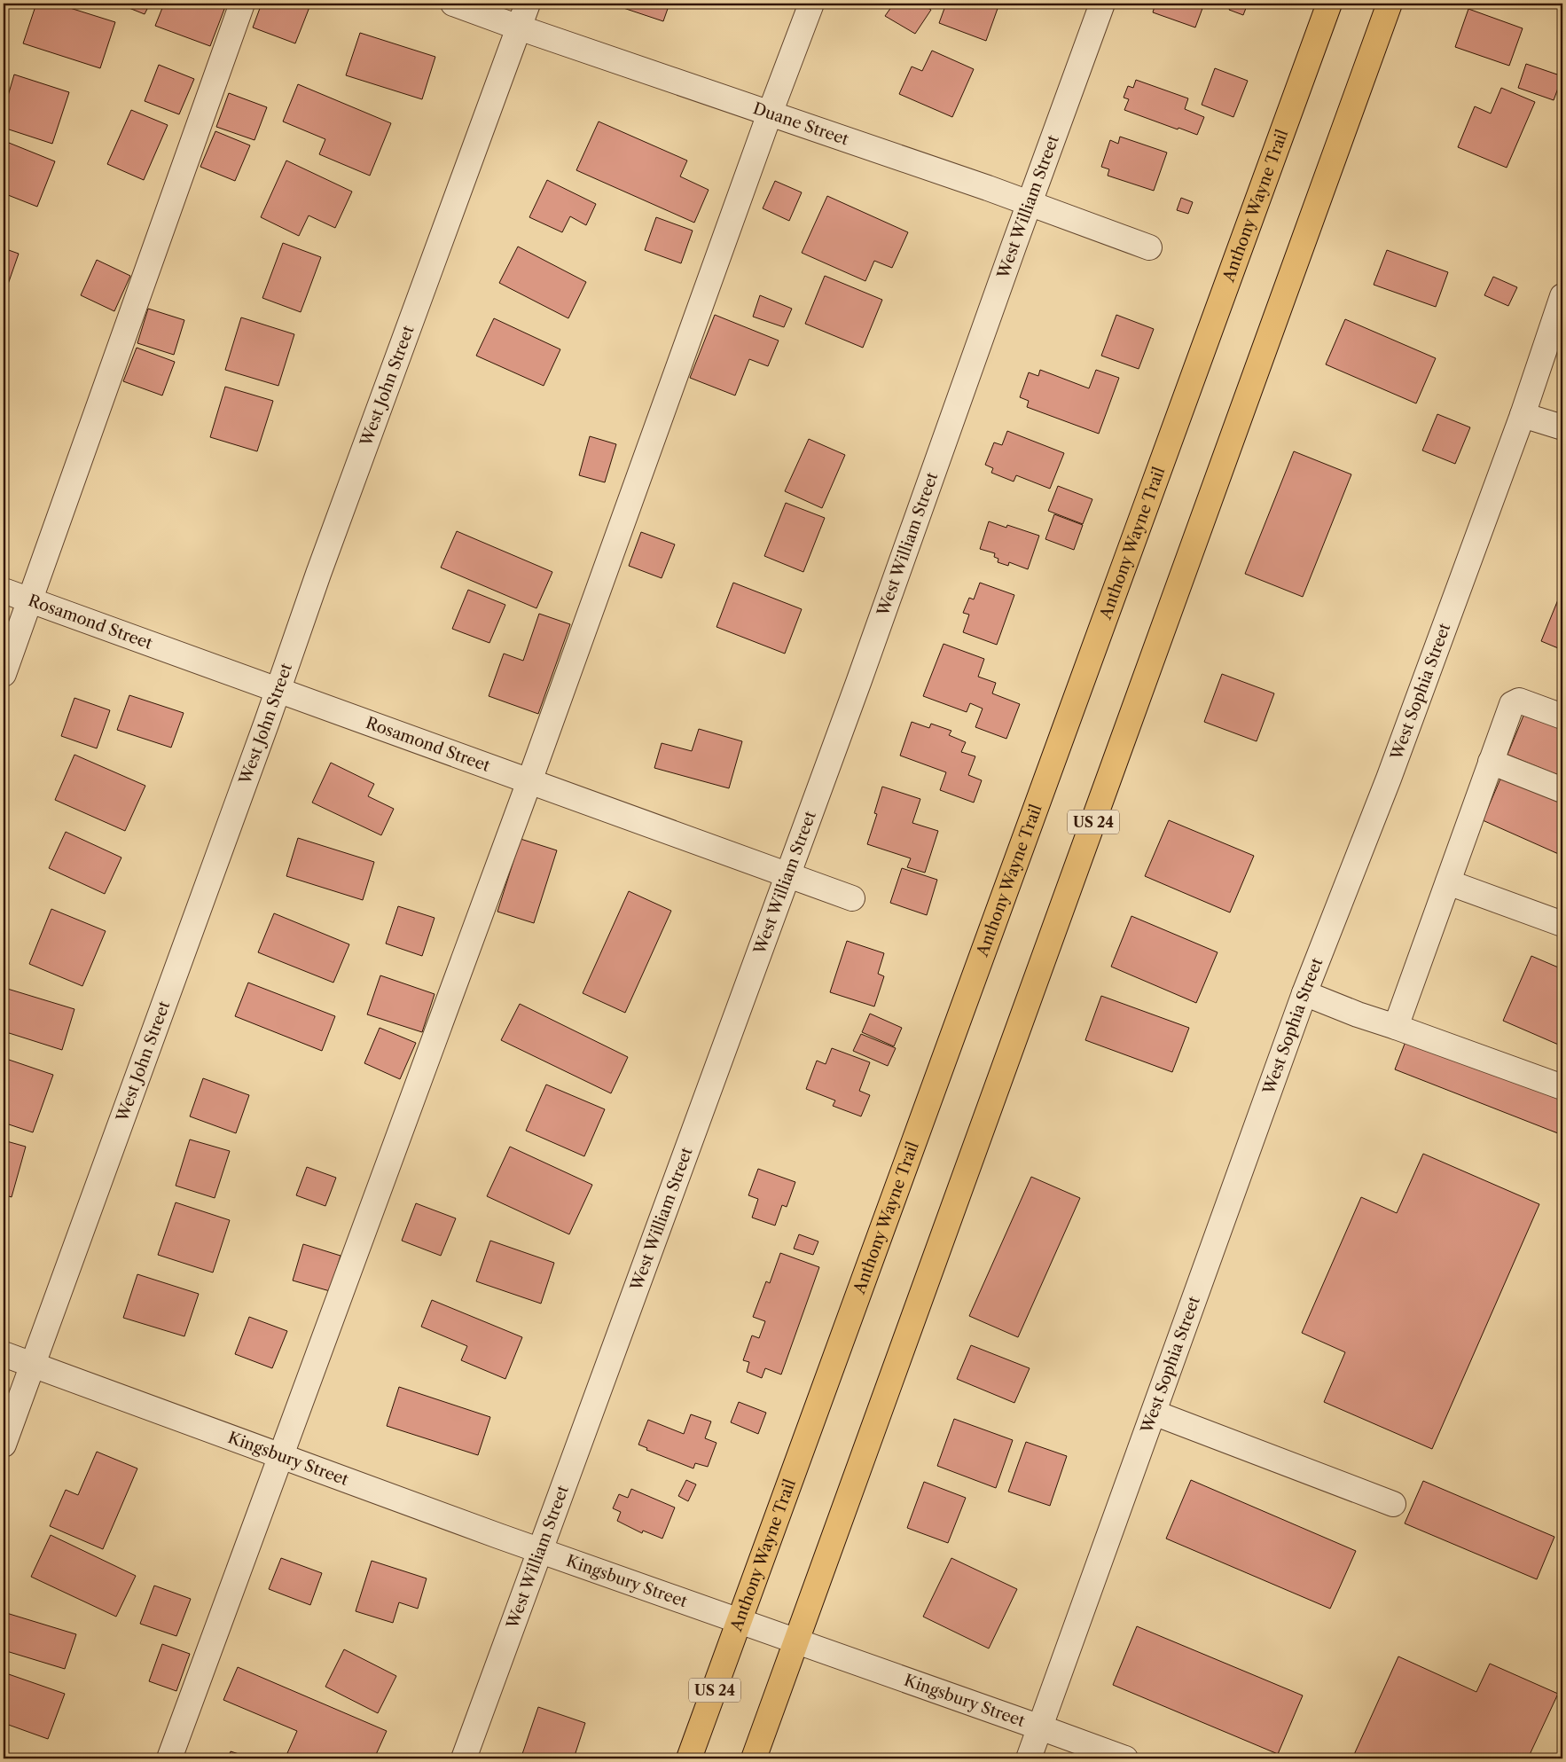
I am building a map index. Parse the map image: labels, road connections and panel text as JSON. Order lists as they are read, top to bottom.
{
  "streets": {
    "highway": ["Anthony Wayne Trail", "US 24"],
    "street": [
      "Duane Street",
      "West William Street",
      "West John Street",
      "Rosamond Street",
      "West Sophia Street",
      "Kingsbury Street"
    ]
  },
  "crossings": [
    ["Duane Street", "West William Street"],
    ["Duane Street", "West John Street"],
    ["West William Street", "Rosamond Street"],
    ["West William Street", "Kingsbury Street"],
    ["Anthony Wayne Trail", "Kingsbury Street"],
    ["West John Street", "Rosamond Street"],
    ["West John Street", "Kingsbury Street"],
    ["West Sophia Street", "Kingsbury Street"],
    ["US 24", "Kingsbury Street"]
  ]
}
